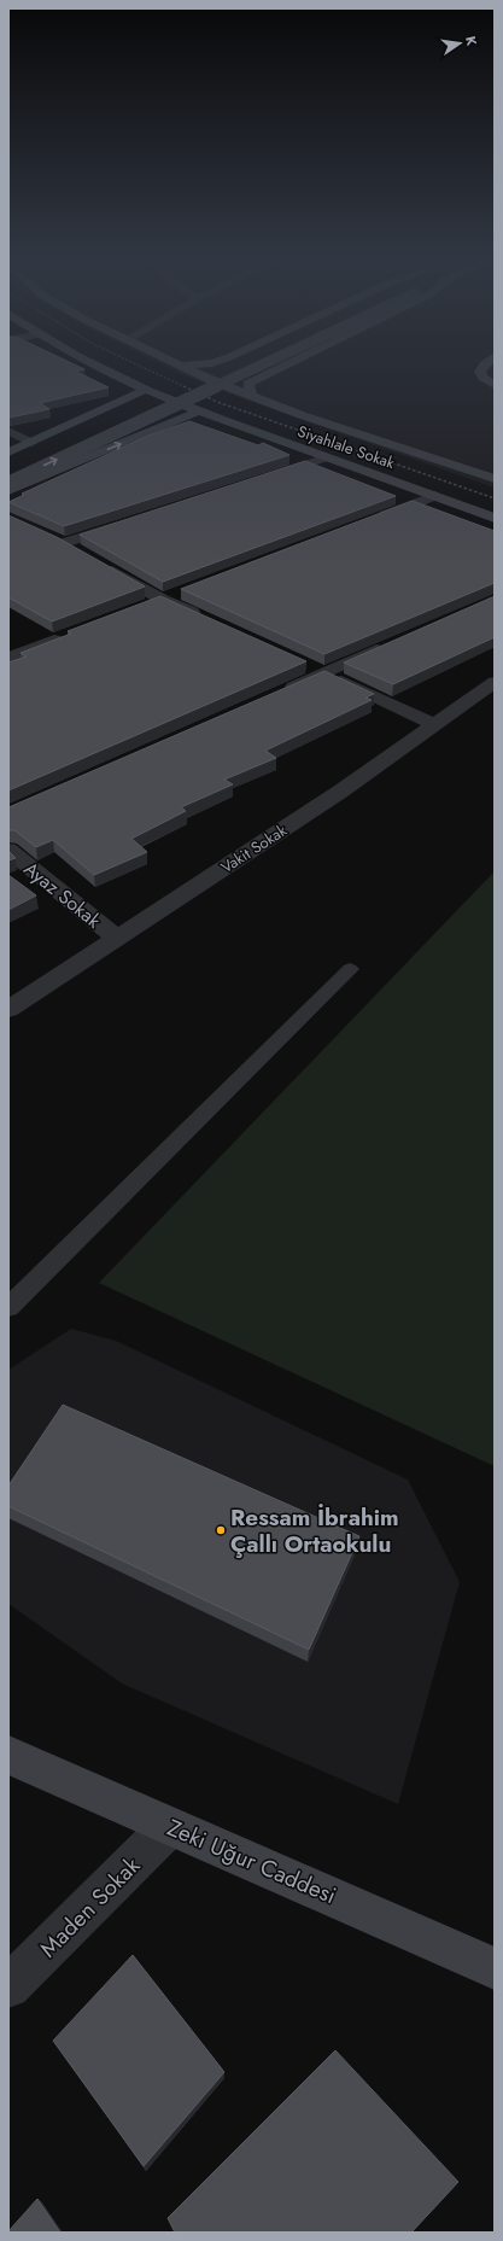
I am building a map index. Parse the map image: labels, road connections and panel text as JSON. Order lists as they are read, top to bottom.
{
  "streets": {
    "main road": ["Siyahlale Sokak", "Zeki Uğur Caddesi"],
    "street": ["Vakit Sokak", "Ayaz Sokak", "Maden Sokak"]
  },
  "crossings": [
    ["Vakit Sokak", "Ayaz Sokak"],
    ["Zeki Uğur Caddesi", "Maden Sokak"]
  ],
  "places": ["Ressam İbrahim Çallı Ortaokulu"],
  "north": "right"
}
